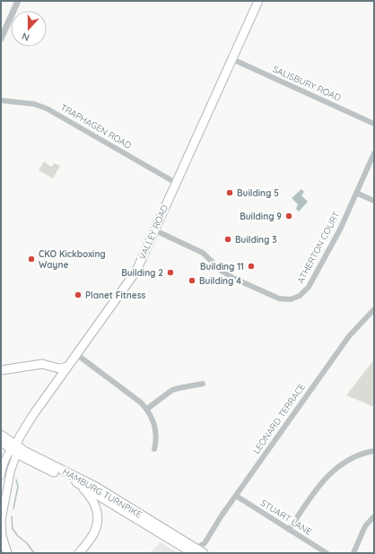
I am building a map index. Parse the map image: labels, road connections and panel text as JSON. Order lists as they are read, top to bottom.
{
  "streets": {
    "main road": ["VALLEY ROAD", "HAMBURG TURNPIKE"],
    "street": [
      "SALISBURY ROAD",
      "TRAPHAGEN ROAD",
      "ATHERTON COURT",
      "LEONARD TERRACE",
      "STUART LANE"
    ]
  },
  "crossings": [
    ["SALISBURY ROAD", "VALLEY ROAD"],
    ["TRAPHAGEN ROAD", "VALLEY ROAD"],
    ["VALLEY ROAD", "ATHERTON COURT"],
    ["VALLEY ROAD", "HAMBURG TURNPIKE"],
    ["LEONARD TERRACE", "HAMBURG TURNPIKE"],
    ["LEONARD TERRACE", "STUART LANE"]
  ],
  "places": [
    "Building 5",
    "Building 9",
    "Building 3",
    "CKO Kickboxing Wayne",
    "Building 11",
    "Building 2",
    "Building 4",
    "Planet Fitness"
  ],
  "north": "bottom"
}
